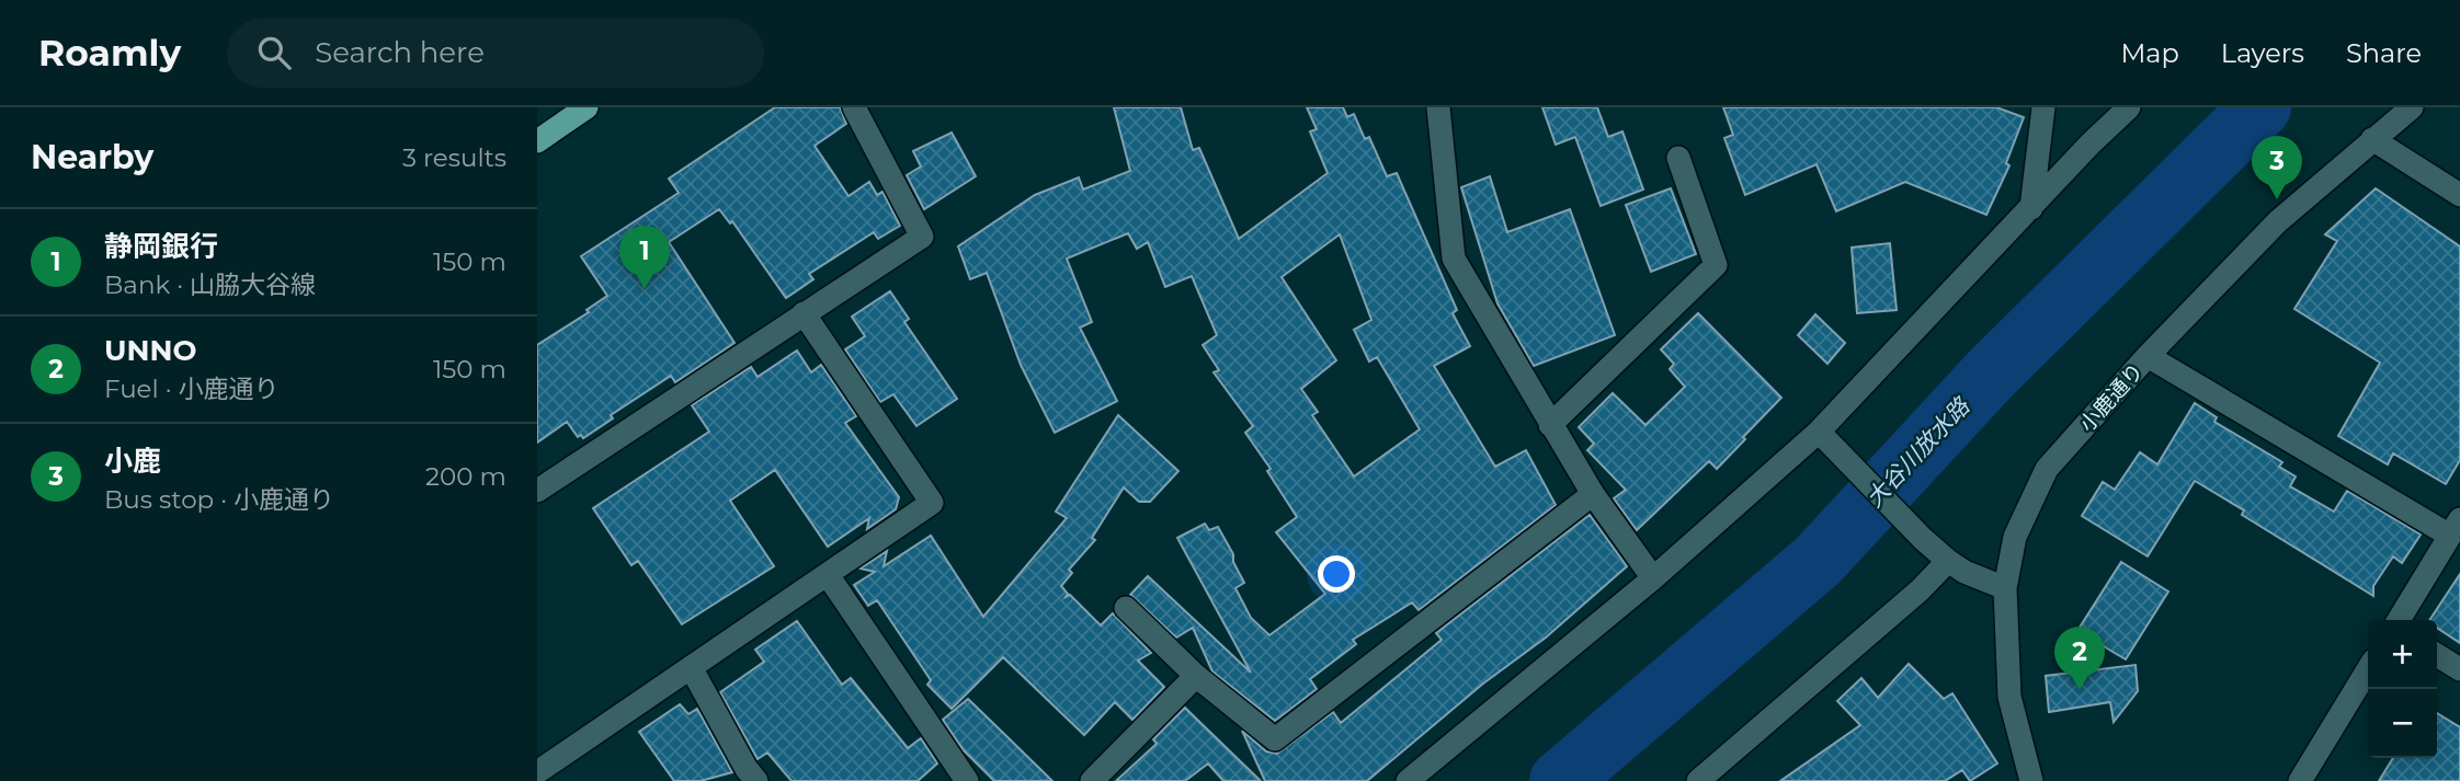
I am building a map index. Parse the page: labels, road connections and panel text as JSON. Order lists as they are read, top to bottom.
{
  "streets": {
    "street": ["小鹿通り"]
  },
  "water": ["大谷川放水路"],
  "page": {
    "header": "Roamly",
    "search": "Search here",
    "nav": ["Map", "Layers", "Share"],
    "heading": ["Nearby", "3 results"],
    "pins": ["3", "1", "2"],
    "list": [
      {
        "mark": "1",
        "name": "静岡銀行",
        "note": "Bank · 山脇大谷線",
        "value": "150 m"
      },
      {
        "mark": "2",
        "name": "UNNO",
        "note": "Fuel · 小鹿通り",
        "value": "150 m"
      },
      {
        "mark": "3",
        "name": "小鹿",
        "note": "Bus stop · 小鹿通り",
        "value": "200 m"
      }
    ],
    "map_buttons": ["+", "−"]
  }
}
